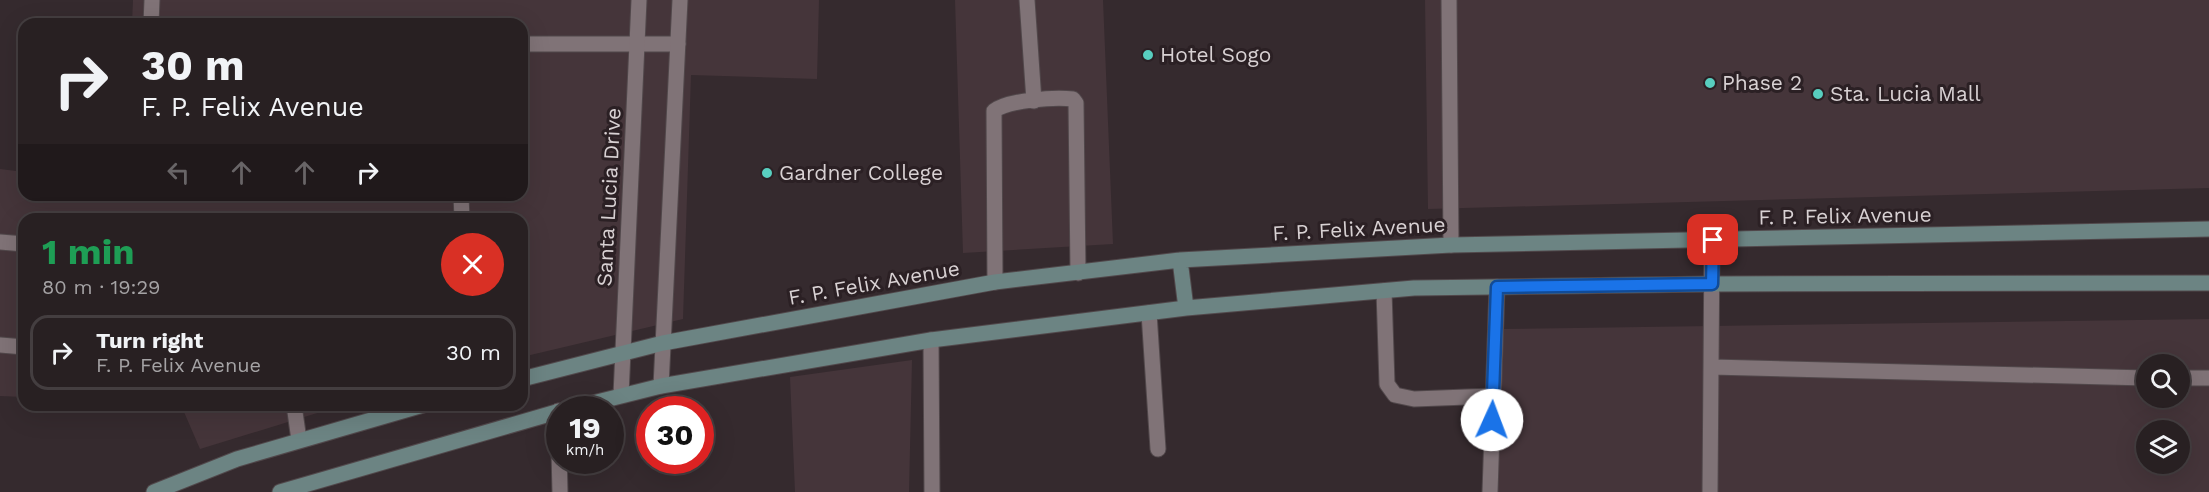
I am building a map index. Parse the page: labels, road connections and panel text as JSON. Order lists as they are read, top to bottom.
{
  "streets": {
    "main road": ["F. P. Felix Avenue"],
    "street": ["Santa Lucia Drive"]
  },
  "crossings": [
    ["Santa Lucia Drive", "F. P. Felix Avenue"]
  ],
  "places": [
    "Hotel Sogo",
    "Phase 2",
    "Sta. Lucia Mall",
    "Gardner College"
  ],
  "page": {
    "turn": ["30 m", "F. P. Felix Avenue"],
    "heading": ["1 min", "80 m · 19:29"],
    "list": [
      {
        "name": "Turn right",
        "note": "F. P. Felix Avenue",
        "value": "30 m"
      }
    ],
    "speed": "19 km/h",
    "limit": "30"
  }
}
